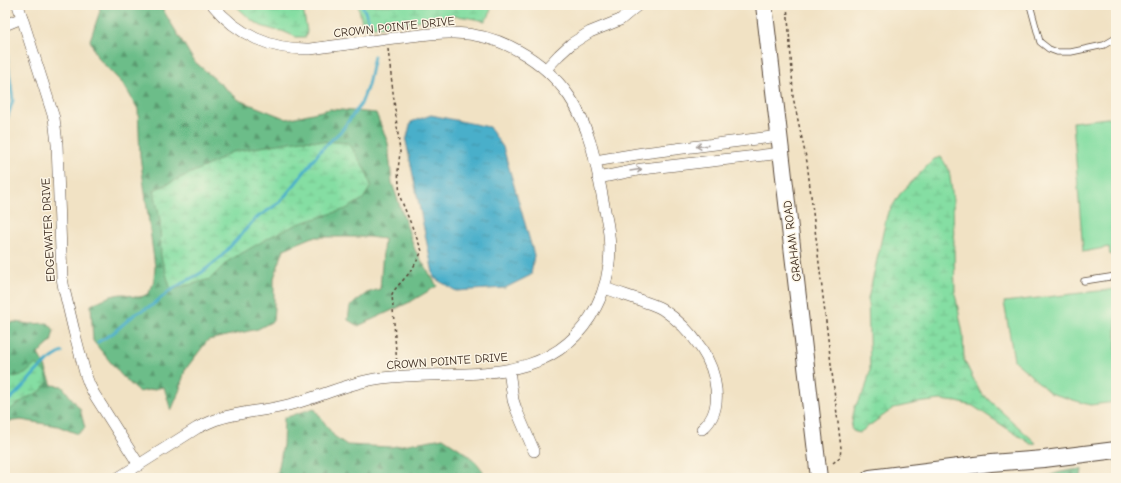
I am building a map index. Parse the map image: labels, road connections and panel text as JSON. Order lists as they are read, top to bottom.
{
  "streets": {
    "main road": ["GRAHAM ROAD"],
    "street": ["CROWN POINTE DRIVE", "EDGEWATER DRIVE"]
  },
  "crossings": [
    ["CROWN POINTE DRIVE", "EDGEWATER DRIVE"]
  ]
}
